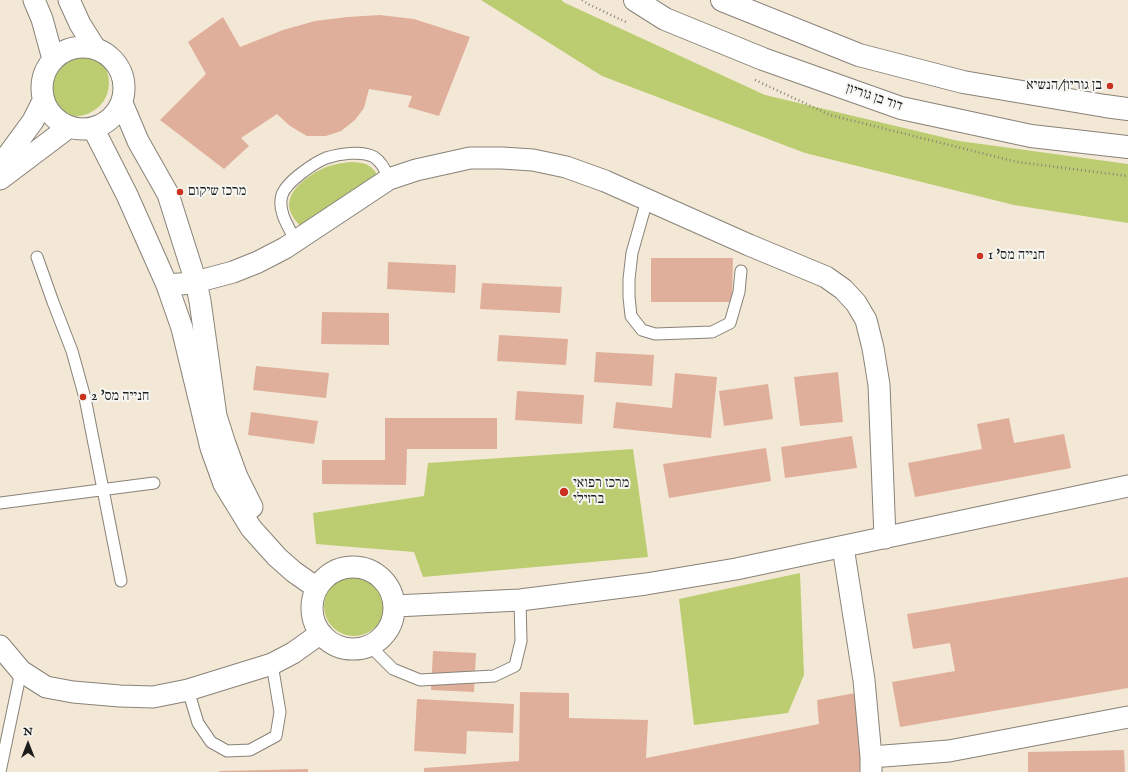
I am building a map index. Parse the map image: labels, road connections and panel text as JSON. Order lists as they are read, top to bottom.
{
  "streets": {
    "main road": ["דוד בן גוריון"]
  },
  "places": [
    "בן גוריון/הנשיא",
    "מרכז שיקום",
    "חנייה מס' 1",
    "חנייה מס' 2",
    "מרכז רפואי ברזילי"
  ],
  "north": "top"
}
